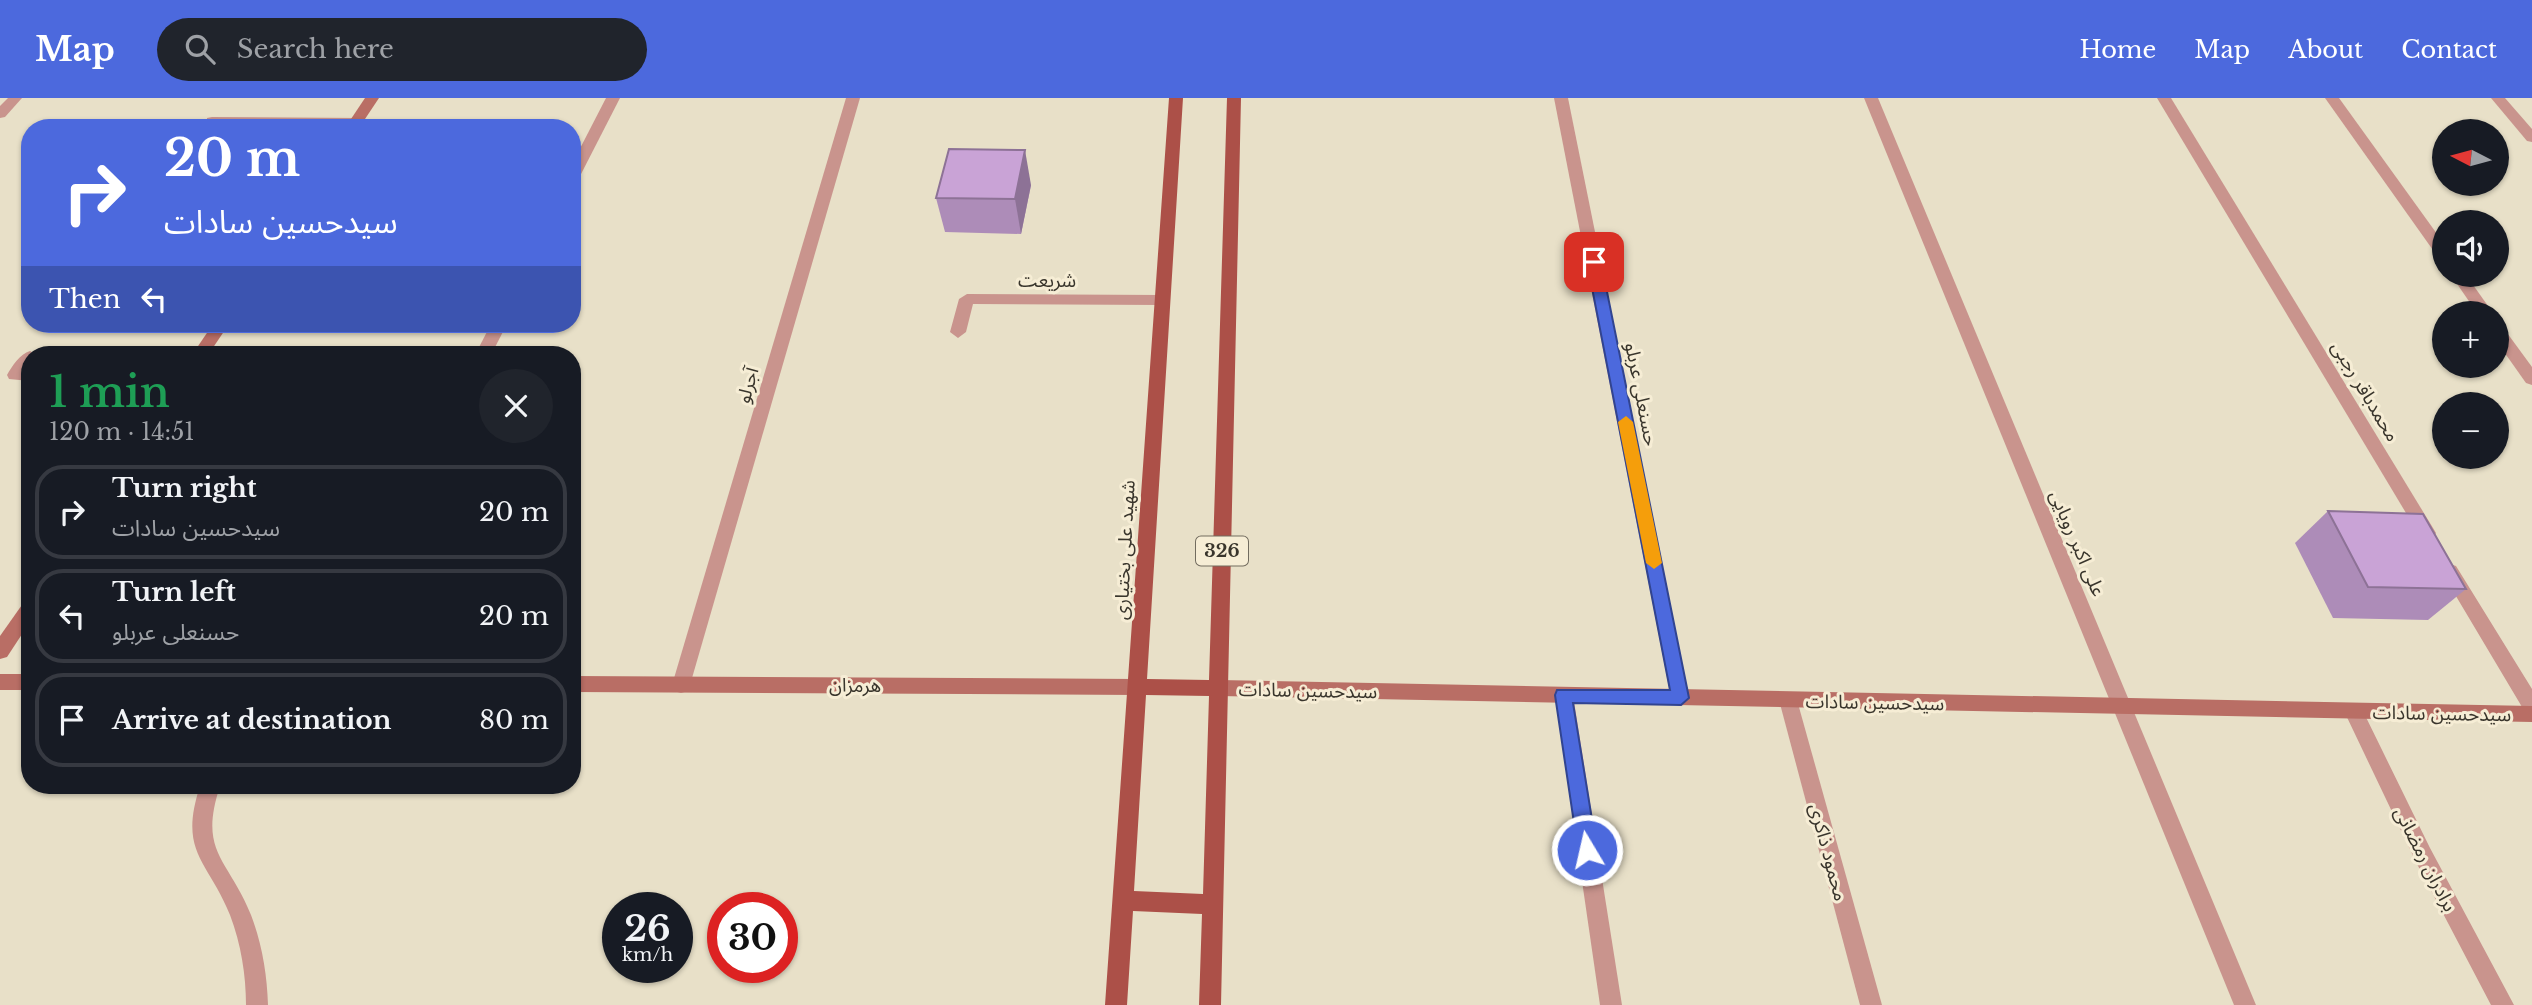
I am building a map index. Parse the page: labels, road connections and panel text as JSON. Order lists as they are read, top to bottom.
{
  "streets": {
    "main road": [
      "شهید علی بختیاری",
      "326",
      "هرمزان",
      "سیدحسین سادات"
    ],
    "street": [
      "شریعت",
      "آجرلو",
      "محمدباقر رجبی",
      "حسنعلی عربلو",
      "علی اکبر رویایی",
      "محمود ذاکری",
      "برادران رمضانی"
    ]
  },
  "crossings": [
    ["شریعت", "شهید علی بختیاری"],
    ["آجرلو", "هرمزان"],
    ["حسنعلی عربلو", "سیدحسین سادات"],
    ["علی اکبر رویایی", "سیدحسین سادات"],
    ["شهید علی بختیاری", "هرمزان"],
    ["326", "سیدحسین سادات"],
    ["سیدحسین سادات", "محمود ذاکری"],
    ["سیدحسین سادات", "برادران رمضانی"]
  ],
  "north": "left",
  "page": {
    "header": "Map",
    "search": "Search here",
    "nav": [
      "Home",
      "Map",
      "About",
      "Contact"
    ],
    "map_buttons": ["+", "−"],
    "turn": ["20 m", "سیدحسین سادات"],
    "then": "Then",
    "heading": ["1 min", "120 m · 14:51"],
    "list": [
      {
        "name": "Turn right",
        "note": "سیدحسین سادات",
        "value": "20 m"
      },
      {
        "name": "Turn left",
        "note": "حسنعلی عربلو",
        "value": "20 m"
      },
      {
        "name": "Arrive at destination",
        "value": "80 m"
      }
    ],
    "speed": "26 km/h",
    "limit": "30"
  }
}
